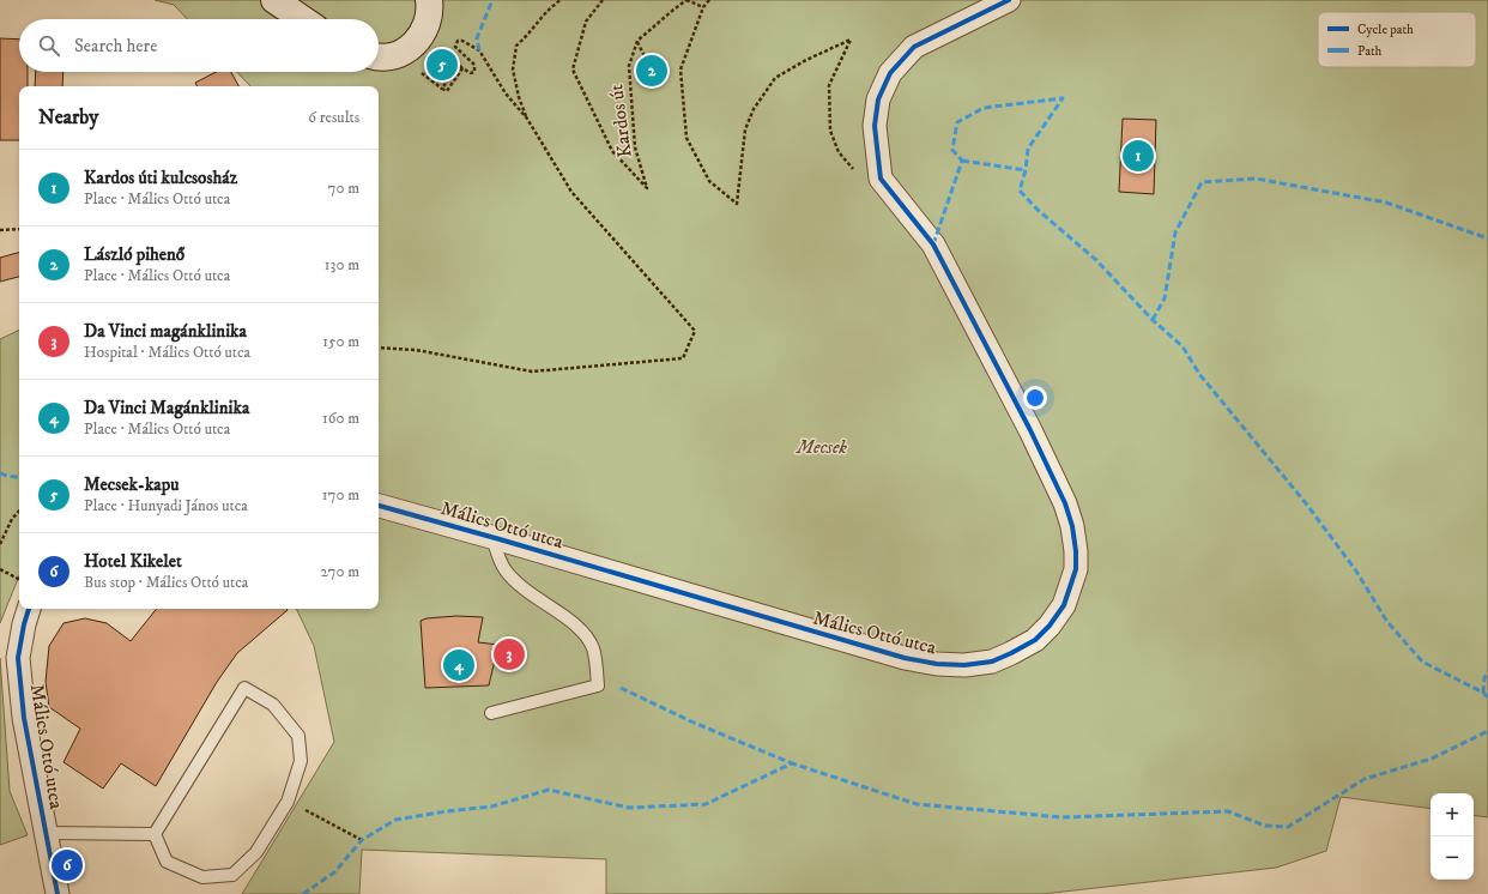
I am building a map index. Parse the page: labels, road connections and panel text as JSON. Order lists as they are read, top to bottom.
{
  "streets": {
    "street": ["Málics Ottó utca"],
    "path": ["Kardos út"]
  },
  "parks": ["Mecsek"],
  "legend": ["Cycle path", "Path"],
  "page": {
    "search": "Search here",
    "pins": [
      "5",
      "2",
      "1",
      "3",
      "4",
      "6"
    ],
    "heading": ["Nearby", "6 results"],
    "list": [
      {
        "mark": "1",
        "name": "Kardos úti kulcsosház",
        "note": "Place · Málics Ottó utca",
        "value": "70 m"
      },
      {
        "mark": "2",
        "name": "László pihenő",
        "note": "Place · Málics Ottó utca",
        "value": "130 m"
      },
      {
        "mark": "3",
        "name": "Da Vinci magánklinika",
        "note": "Hospital · Málics Ottó utca",
        "value": "150 m"
      },
      {
        "mark": "4",
        "name": "Da Vinci Magánklinika",
        "note": "Place · Málics Ottó utca",
        "value": "160 m"
      },
      {
        "mark": "5",
        "name": "Mecsek-kapu",
        "note": "Place · Hunyadi János utca",
        "value": "170 m"
      },
      {
        "mark": "6",
        "name": "Hotel Kikelet",
        "note": "Bus stop · Málics Ottó utca",
        "value": "270 m"
      }
    ],
    "map_buttons": ["+", "−"]
  }
}
